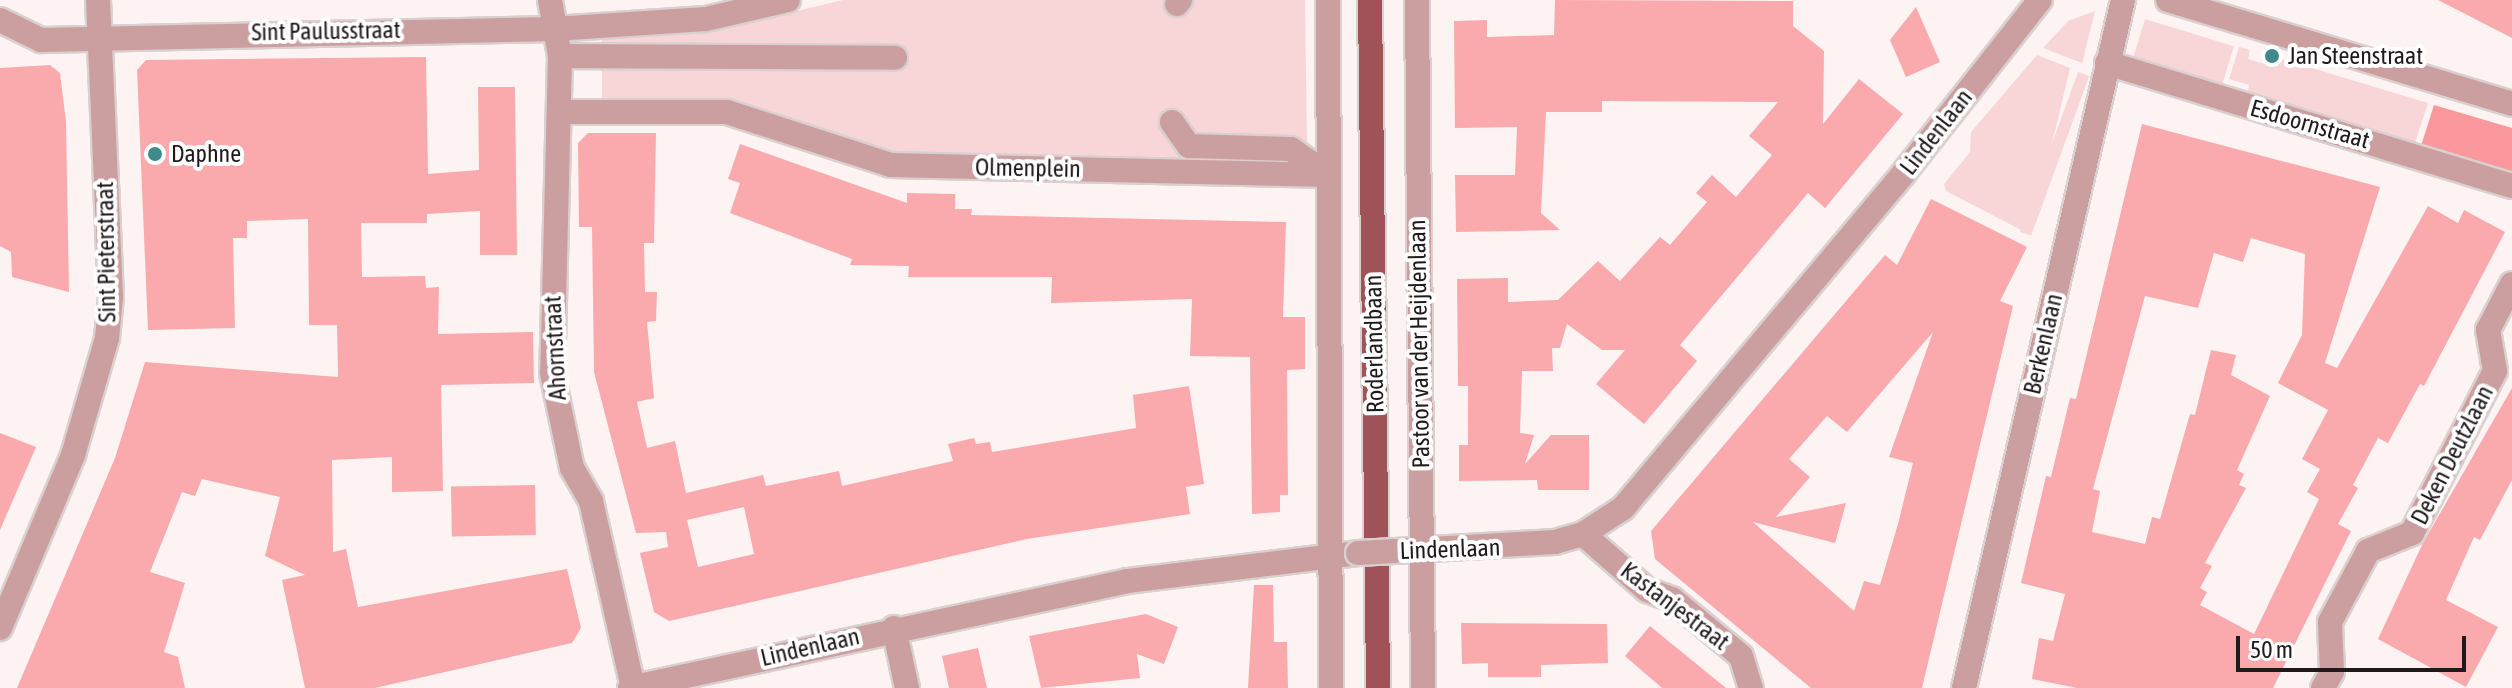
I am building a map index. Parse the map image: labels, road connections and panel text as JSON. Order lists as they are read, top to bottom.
{
  "streets": {
    "main road": ["Roderlandbaan"],
    "street": [
      "Sint Paulusstraat",
      "Esdoornstraat",
      "Lindenlaan",
      "Olmenplein",
      "Sint Pieterstraat",
      "Pastoor van der Heijdenlaan",
      "Berkenlaan",
      "Ahornstraat",
      "Deken Deutzlaan",
      "Kastanjestraat"
    ]
  },
  "crossings": [
    ["Sint Paulusstraat", "Sint Pieterstraat"],
    ["Sint Paulusstraat", "Ahornstraat"],
    ["Esdoornstraat", "Berkenlaan"],
    ["Lindenlaan", "Pastoor van der Heijdenlaan"],
    ["Lindenlaan", "Ahornstraat"],
    ["Lindenlaan", "Kastanjestraat"],
    ["Olmenplein", "Ahornstraat"]
  ],
  "places": ["Jan Steenstraat", "Daphne"],
  "scale_bar": "50 m"
}
